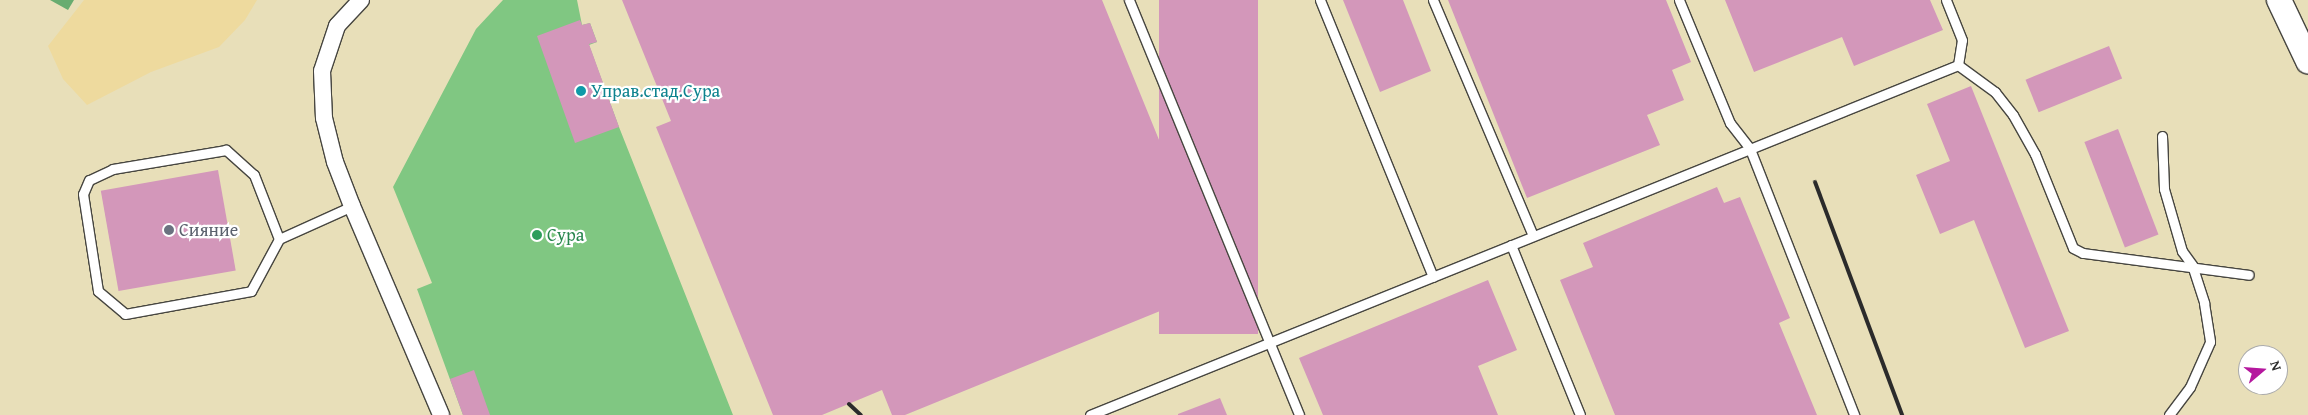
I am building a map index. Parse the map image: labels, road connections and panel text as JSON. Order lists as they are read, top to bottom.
{
  "places": ["Управ.стад.Сура", "Сияние", "Сура"],
  "north": "right"
}
